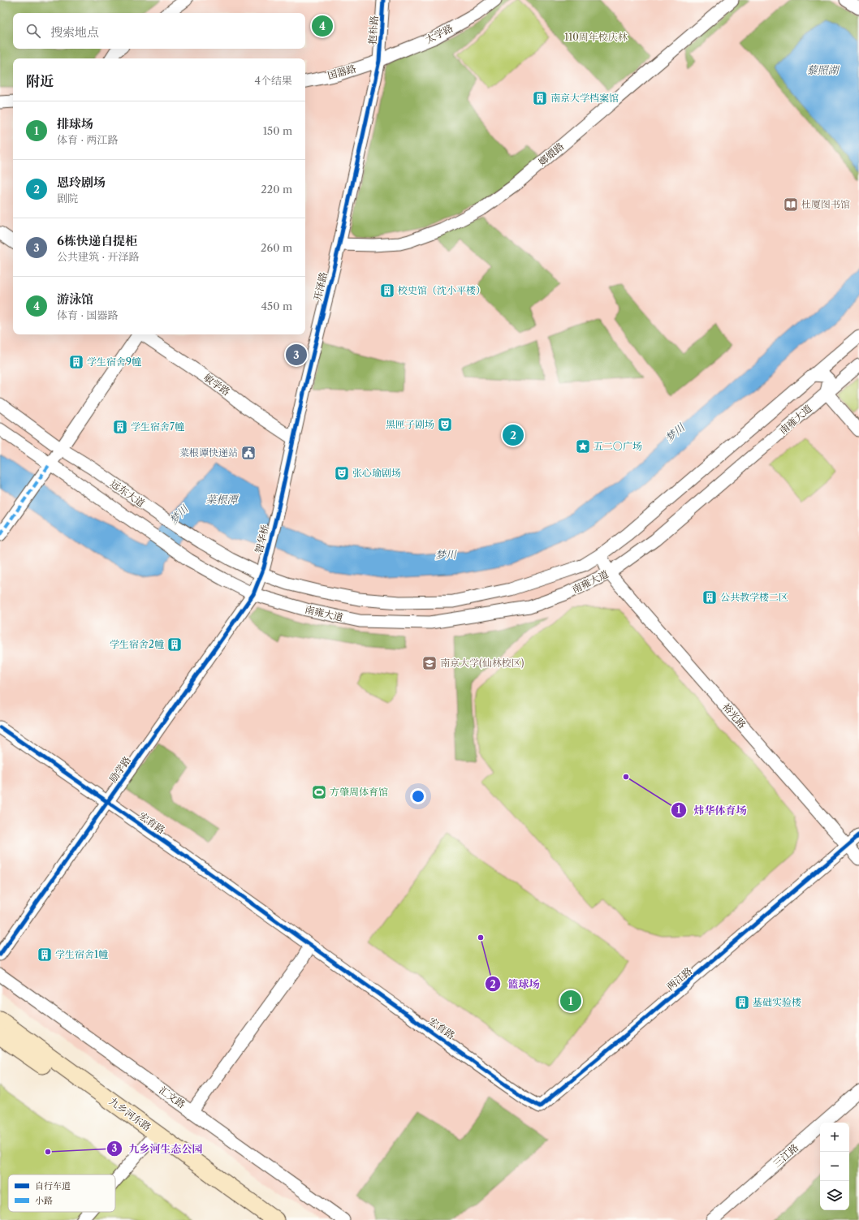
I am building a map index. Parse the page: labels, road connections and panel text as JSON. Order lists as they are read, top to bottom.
{
  "streets": {
    "main road": ["九乡河东路"],
    "street": [
      "抱朴路",
      "太学路",
      "国器路",
      "嫏嬛路",
      "开泽路",
      "敏学路",
      "南雍大道",
      "远东大道",
      "智华桥",
      "裕光路",
      "励学路",
      "宏育路",
      "两江路",
      "汇文路",
      "三江路"
    ]
  },
  "crossings": [
    ["抱朴路", "太学路"],
    ["抱朴路", "国器路"],
    ["抱朴路", "开泽路"],
    ["太学路", "国器路"],
    ["太学路", "开泽路"],
    ["国器路", "开泽路"],
    ["嫏嬛路", "开泽路"],
    ["开泽路", "敏学路"],
    ["开泽路", "智华桥"],
    ["南雍大道", "远东大道"],
    ["南雍大道", "智华桥"],
    ["南雍大道", "裕光路"],
    ["南雍大道", "励学路"],
    ["远东大道", "智华桥"],
    ["远东大道", "励学路"],
    ["智华桥", "励学路"],
    ["裕光路", "两江路"],
    ["励学路", "宏育路"],
    ["宏育路", "两江路"]
  ],
  "water": ["藜照湖", "梦川", "菜根潭"],
  "parks": ["110周年校庆林"],
  "places": {
    "building": [
      "南京大学档案馆",
      "校史馆（沈小平楼）",
      "学生宿舍9幢",
      "学生宿舍7幢",
      "公共教学楼二区",
      "学生宿舍2幢",
      "学生宿舍1幢",
      "基础实验楼"
    ],
    "library": ["杜厦图书馆"],
    "theatre": ["黑匣子剧场", "张心瑜剧场"],
    "place": ["五二〇广场"],
    "public building": ["菜根谭快递站"],
    "school or university": ["南京大学(仙林校区)"],
    "other": ["炜华体育场", "篮球场", "九乡河生态公园"],
    "sports": ["方肇周体育馆"]
  },
  "legend": ["自行车道", "小路"],
  "page": {
    "search": "搜索地点",
    "pins": [
      "4",
      "3",
      "2",
      "1"
    ],
    "heading": ["附近", "4个结果"],
    "list": [
      {
        "mark": "1",
        "name": "排球场",
        "note": "体育 · 两江路",
        "value": "150 m"
      },
      {
        "mark": "2",
        "name": "恩玲剧场",
        "note": "剧院",
        "value": "220 m"
      },
      {
        "mark": "3",
        "name": "6栋快递自提柜",
        "note": "公共建筑 · 开泽路",
        "value": "260 m"
      },
      {
        "mark": "4",
        "name": "游泳馆",
        "note": "体育 · 国器路",
        "value": "450 m"
      }
    ],
    "map_buttons": ["+", "−"]
  }
}
